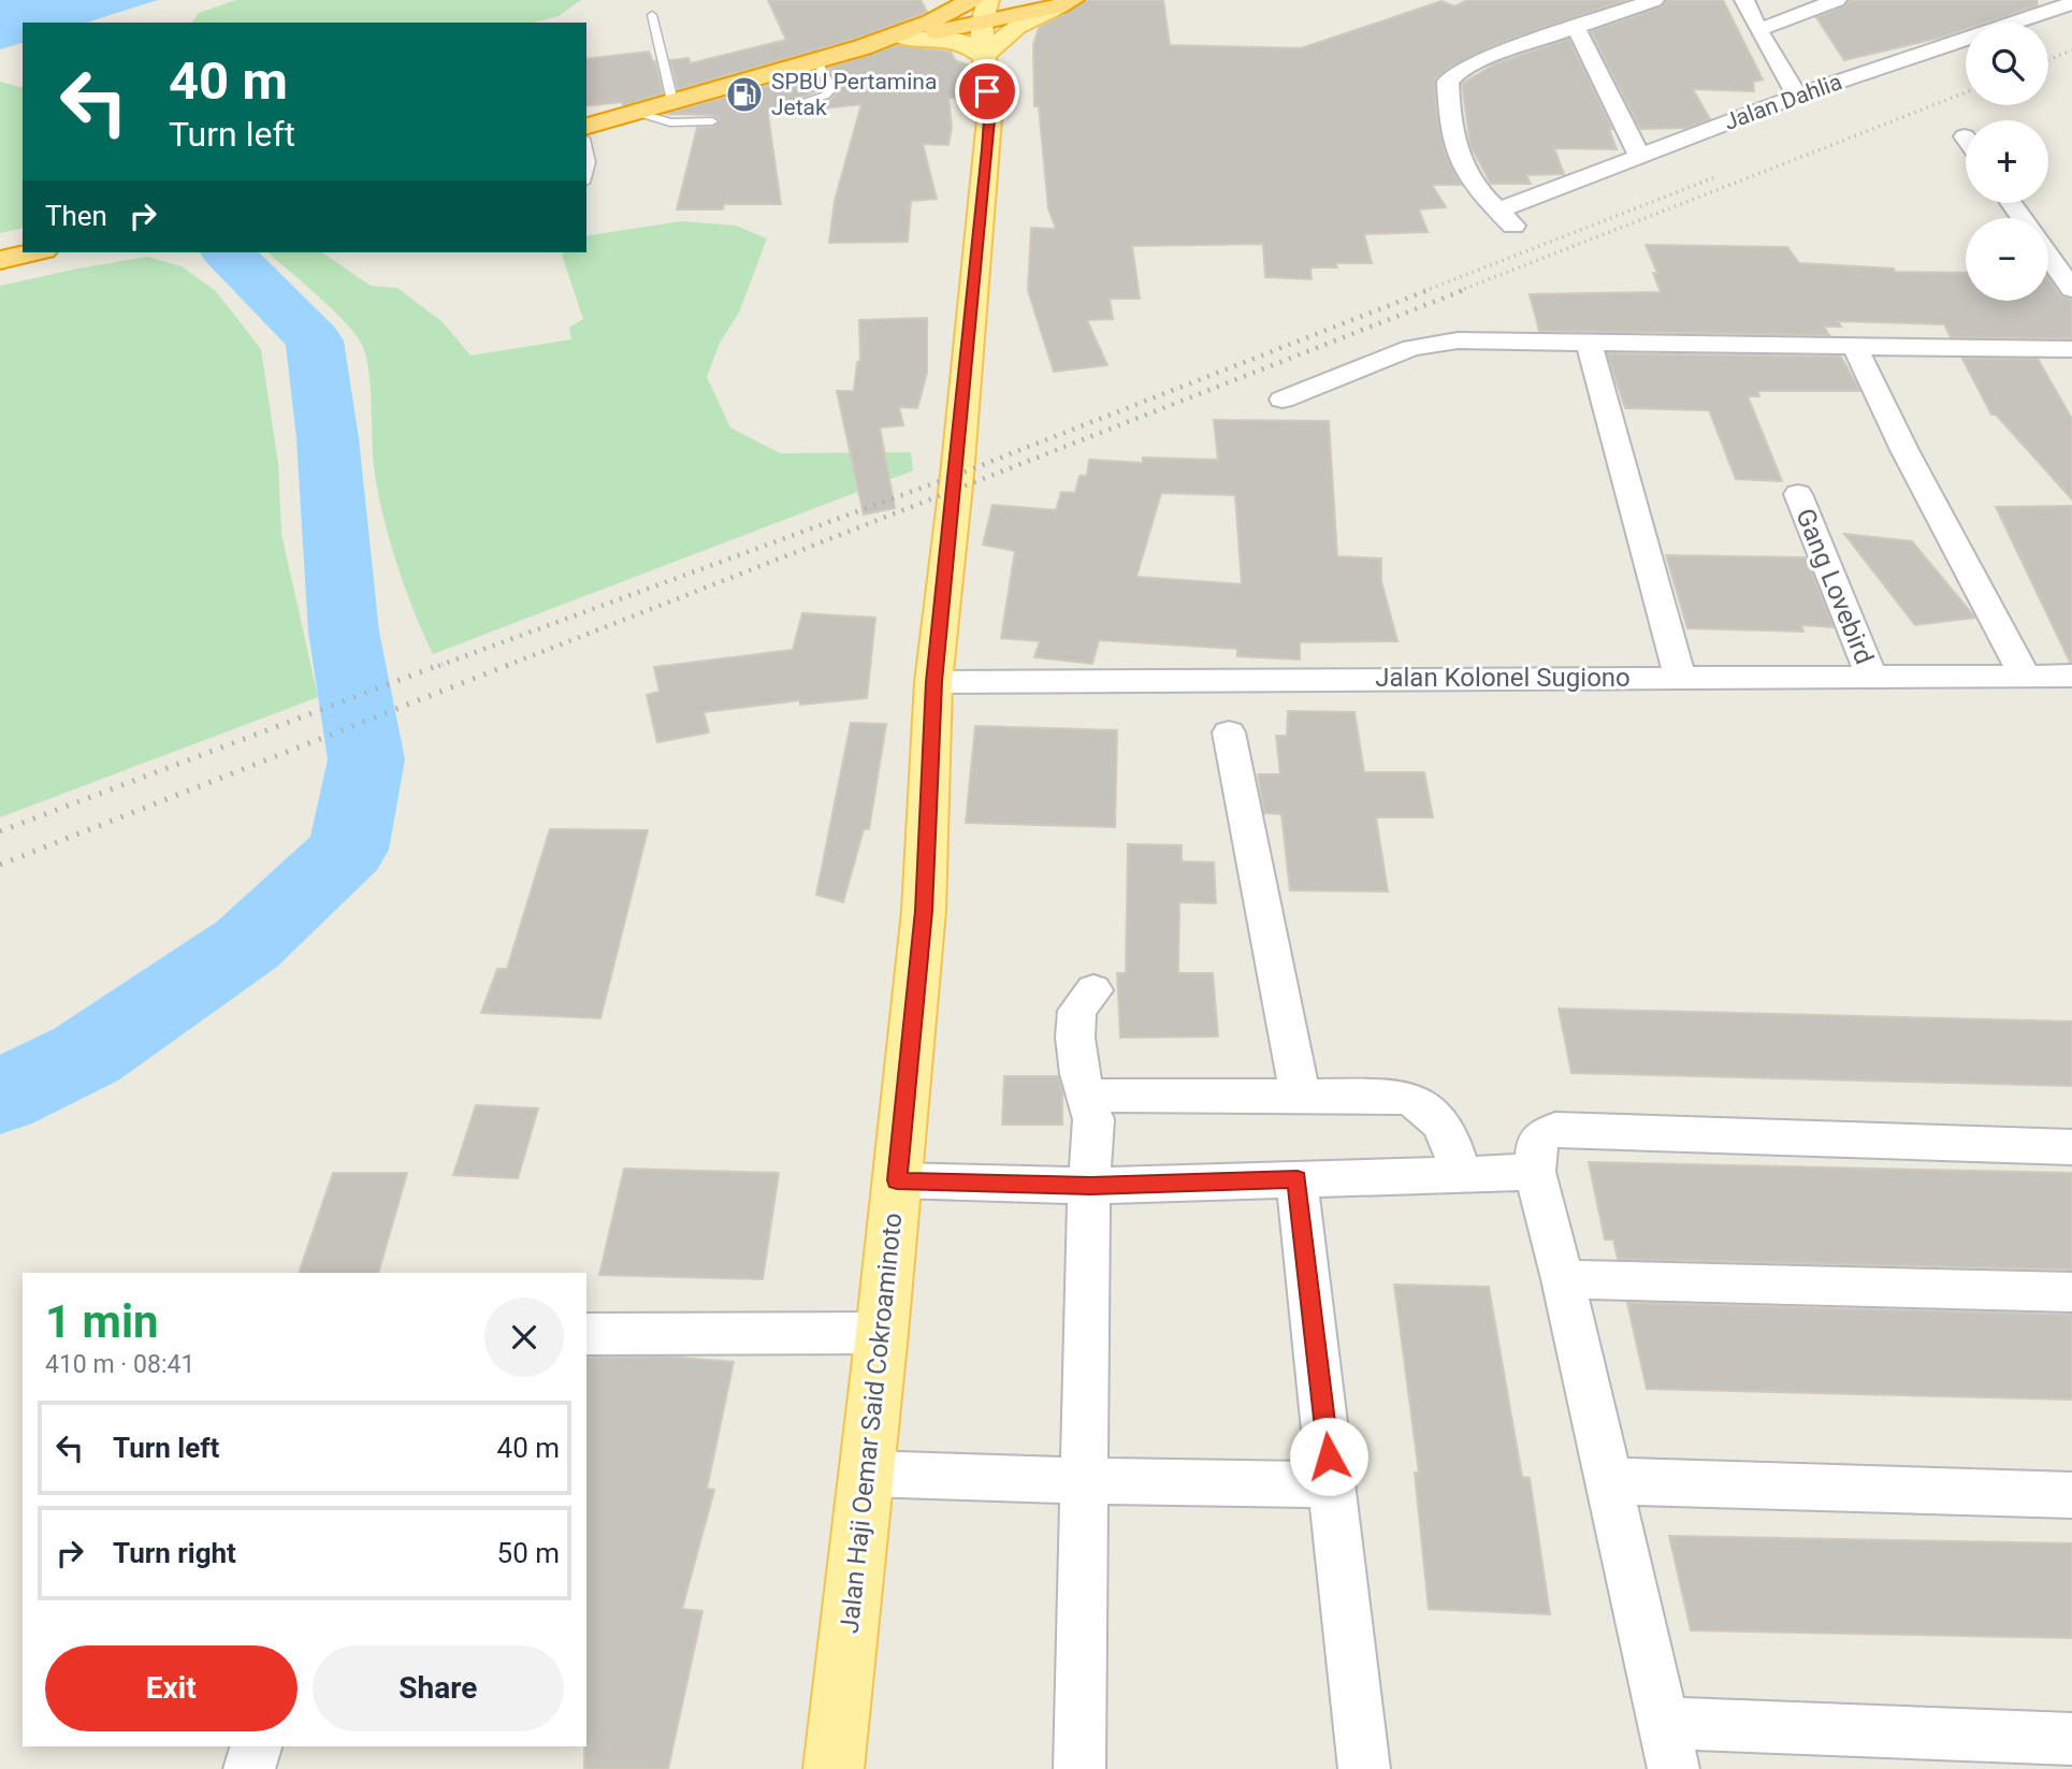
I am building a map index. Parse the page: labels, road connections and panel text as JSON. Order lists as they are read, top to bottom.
{
  "streets": {
    "main road": ["Jalan Haji Oemar Said Cokroaminoto"],
    "street": ["Jalan Dahlia", "Gang Lovebird", "Jalan Kolonel Sugiono"]
  },
  "crossings": [
    ["Gang Lovebird", "Jalan Kolonel Sugiono"],
    ["Jalan Kolonel Sugiono", "Jalan Haji Oemar Said Cokroaminoto"]
  ],
  "places": {
    "fuel station": ["SPBU Pertamina Jetak"]
  },
  "page": {
    "map_buttons": ["+", "−"],
    "turn": ["40 m", "Turn left"],
    "then": "Then",
    "heading": ["1 min", "410 m · 08:41"],
    "list": [
      {
        "name": "Turn left",
        "value": "40 m"
      },
      {
        "name": "Turn right",
        "value": "50 m"
      }
    ],
    "buttons": ["Exit", "Share"]
  }
}
